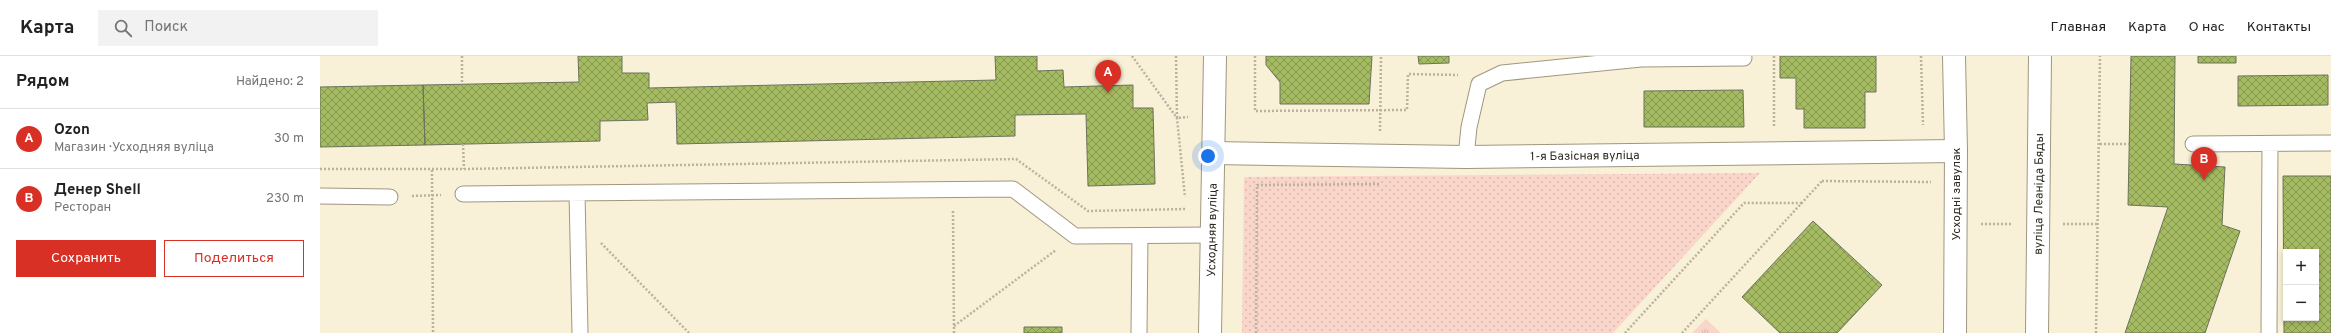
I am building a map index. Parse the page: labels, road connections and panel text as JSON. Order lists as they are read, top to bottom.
{
  "streets": {
    "street": [
      "1-я Базісная вуліца",
      "Усходні завулак",
      "вуліца Леаніда Бяды",
      "Усходняя вуліца"
    ]
  },
  "crossings": [
    ["1-я Базісная вуліца", "Усходні завулак"],
    ["1-я Базісная вуліца", "Усходняя вуліца"]
  ],
  "page": {
    "header": "Карта",
    "search": "Поиск",
    "nav": [
      "Главная",
      "Карта",
      "О нас",
      "Контакты"
    ],
    "heading": ["Рядом", "Найдено: 2"],
    "pins": ["A", "B"],
    "list": [
      {
        "mark": "A",
        "name": "Ozon",
        "note": "Магазин · Усходняя вуліца",
        "value": "30 m"
      },
      {
        "mark": "B",
        "name": "Денер Shell",
        "note": "Ресторан",
        "value": "230 m"
      }
    ],
    "buttons": ["Сохранить", "Поделиться"],
    "map_buttons": ["+", "−"]
  }
}
